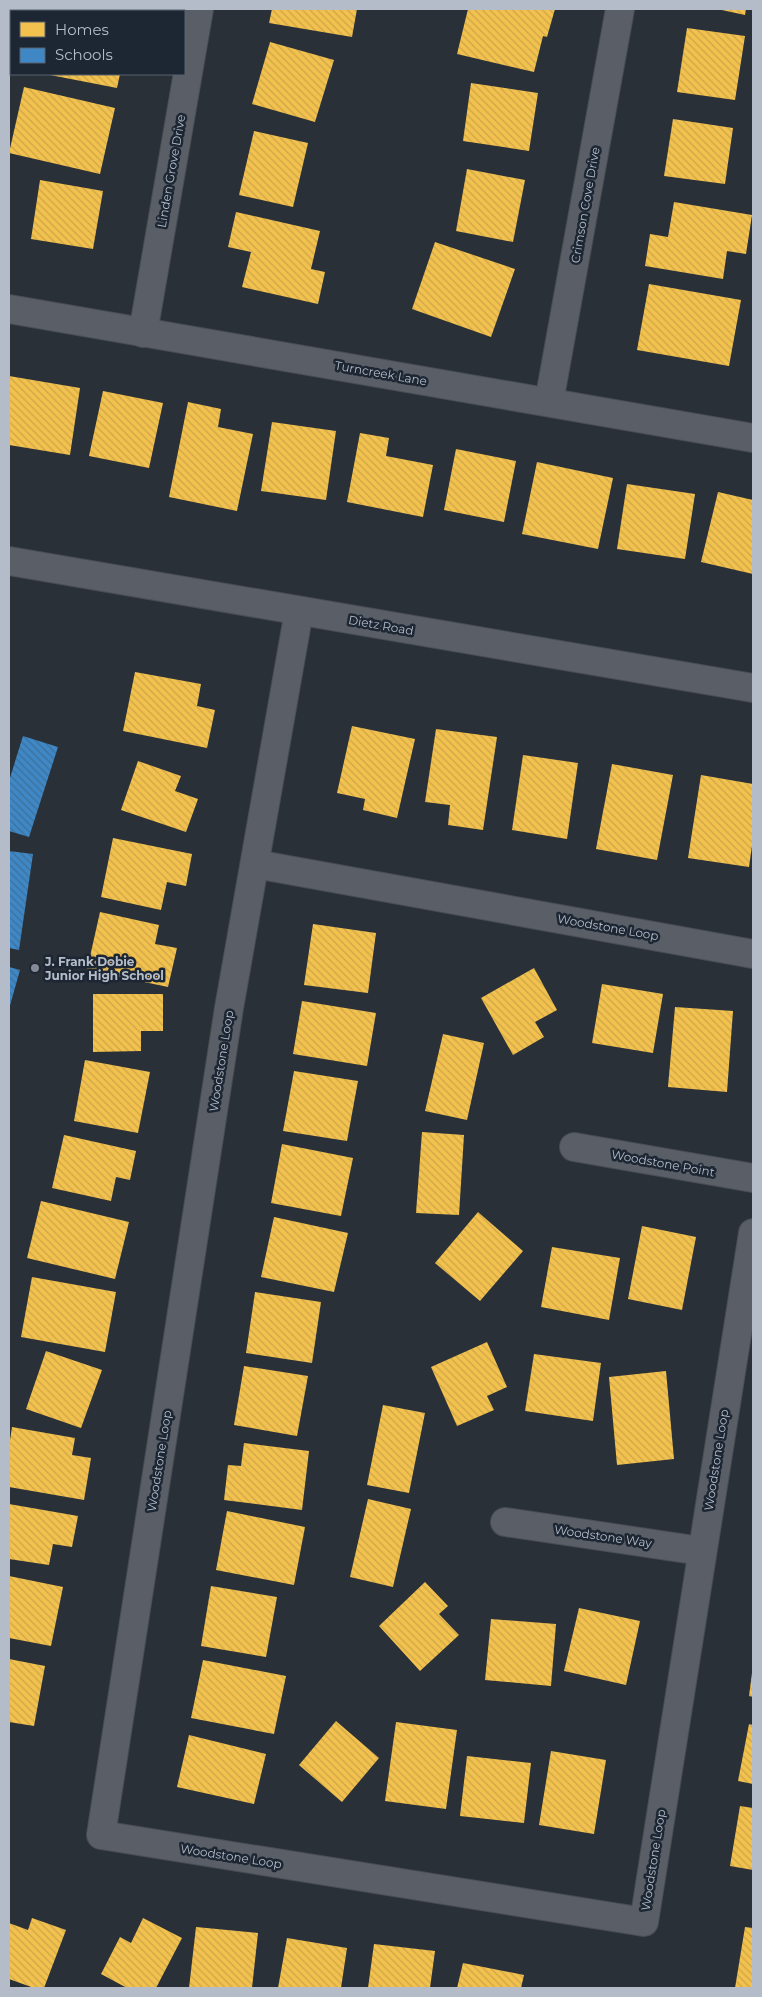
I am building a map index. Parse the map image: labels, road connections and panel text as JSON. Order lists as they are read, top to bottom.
{
  "streets": {
    "street": [
      "Linden Grove Drive",
      "Crimson Cove Drive",
      "Turncreek Lane",
      "Dietz Road",
      "Woodstone Loop",
      "Woodstone Point",
      "Woodstone Way"
    ]
  },
  "crossings": [
    ["Linden Grove Drive", "Turncreek Lane"],
    ["Crimson Cove Drive", "Turncreek Lane"],
    ["Dietz Road", "Woodstone Loop"],
    ["Woodstone Loop", "Woodstone Way"]
  ],
  "places": ["J. Frank Dobie Junior High School"],
  "legend": ["Homes", "Schools"]
}
